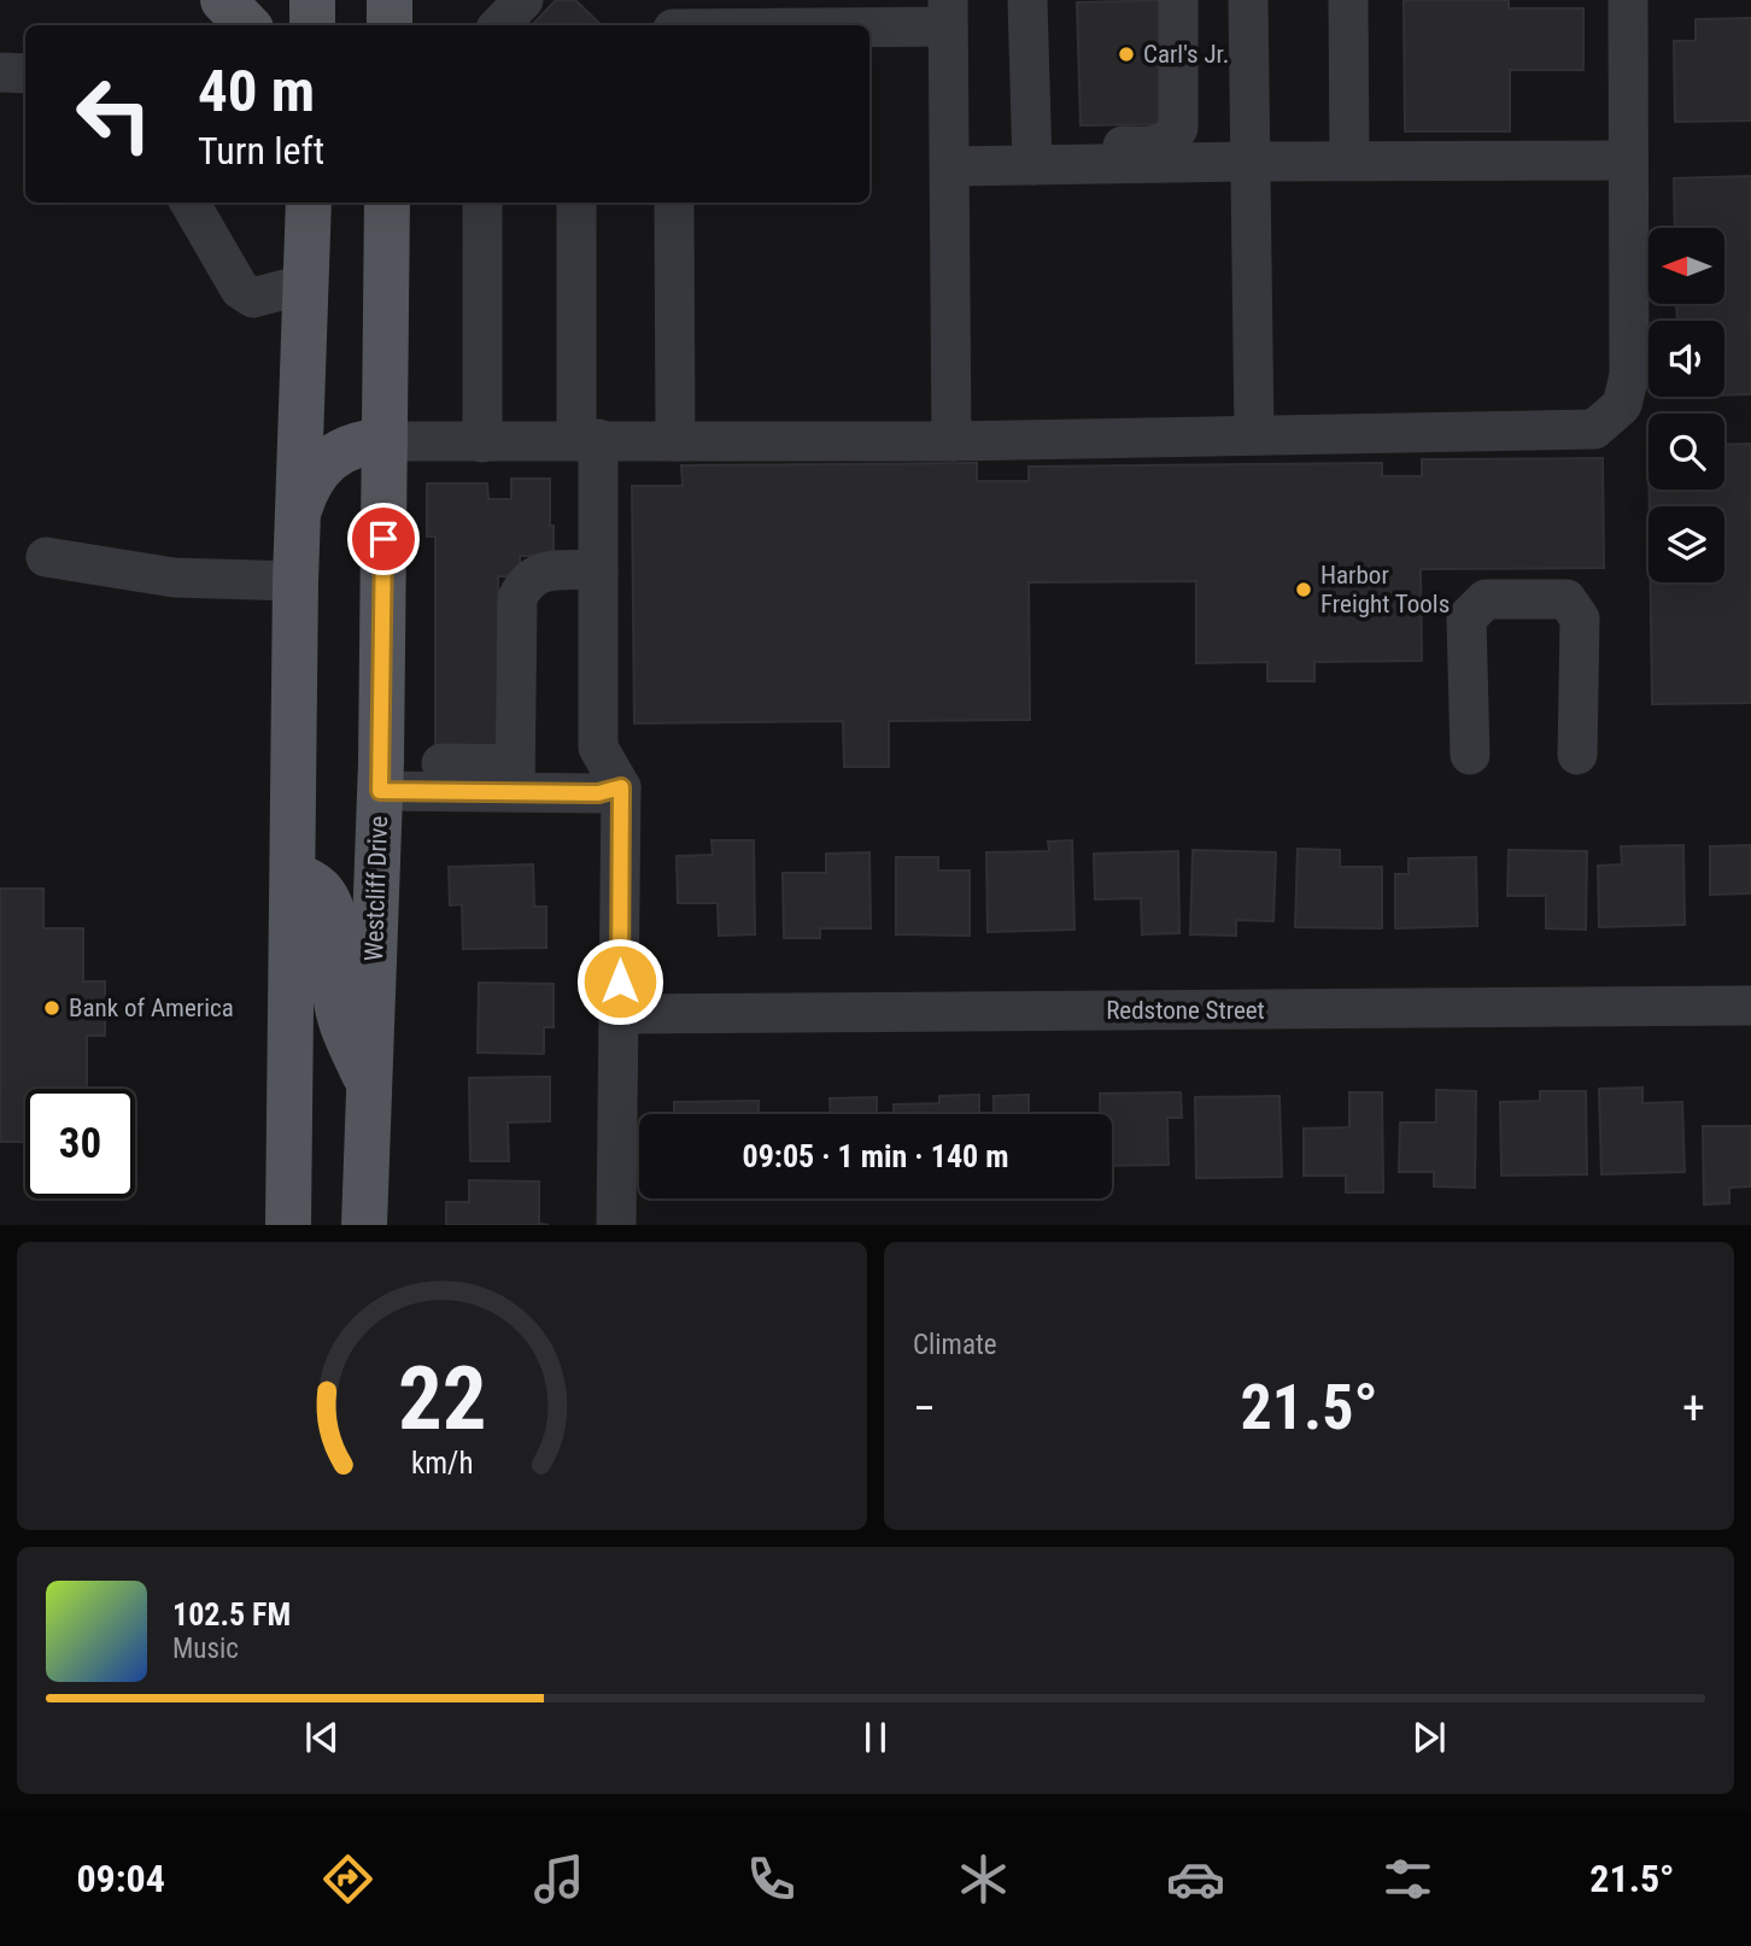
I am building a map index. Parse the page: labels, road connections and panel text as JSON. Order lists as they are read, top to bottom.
{
  "streets": {
    "main road": ["Westcliff Drive"],
    "street": ["Redstone Street"]
  },
  "places": ["Carl's Jr.", "Harbor Freight Tools", "Bank of America"],
  "north": "left",
  "page": {
    "turn": ["40 m", "Turn left"],
    "limit": "30",
    "trip": "09:05 · 1 min · 140 m",
    "tile": "Climate",
    "heat": ["−", "21.5°", "+"],
    "song": ["102.5 FM", "Music"],
    "tabs": ["09:04", "21.5°"],
    "gauge": ["22", "km/h"]
  }
}
